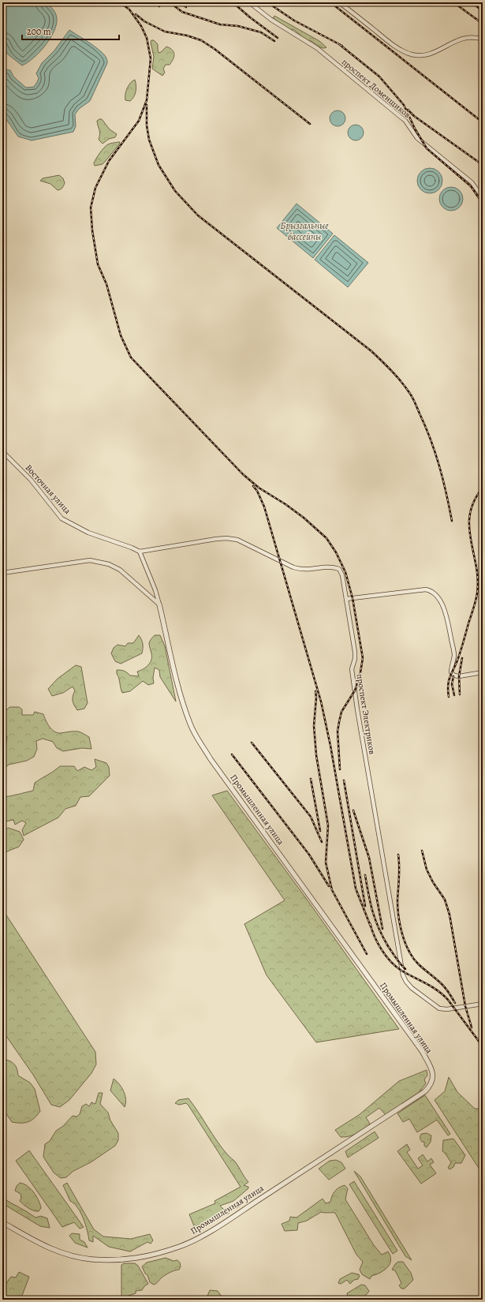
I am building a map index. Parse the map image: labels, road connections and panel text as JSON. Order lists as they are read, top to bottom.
{
  "streets": {
    "street": [
      "проспект Доменщиков",
      "Восточная улица",
      "проспект Электриков",
      "Промышленная улица"
    ]
  },
  "crossings": [
    ["Восточная улица", "проспект Электриков"],
    ["Восточная улица", "Промышленная улица"],
    ["проспект Электриков", "Промышленная улица"]
  ],
  "water": ["Брызгальные бассейны"],
  "scale_bar": "200 m"
}
